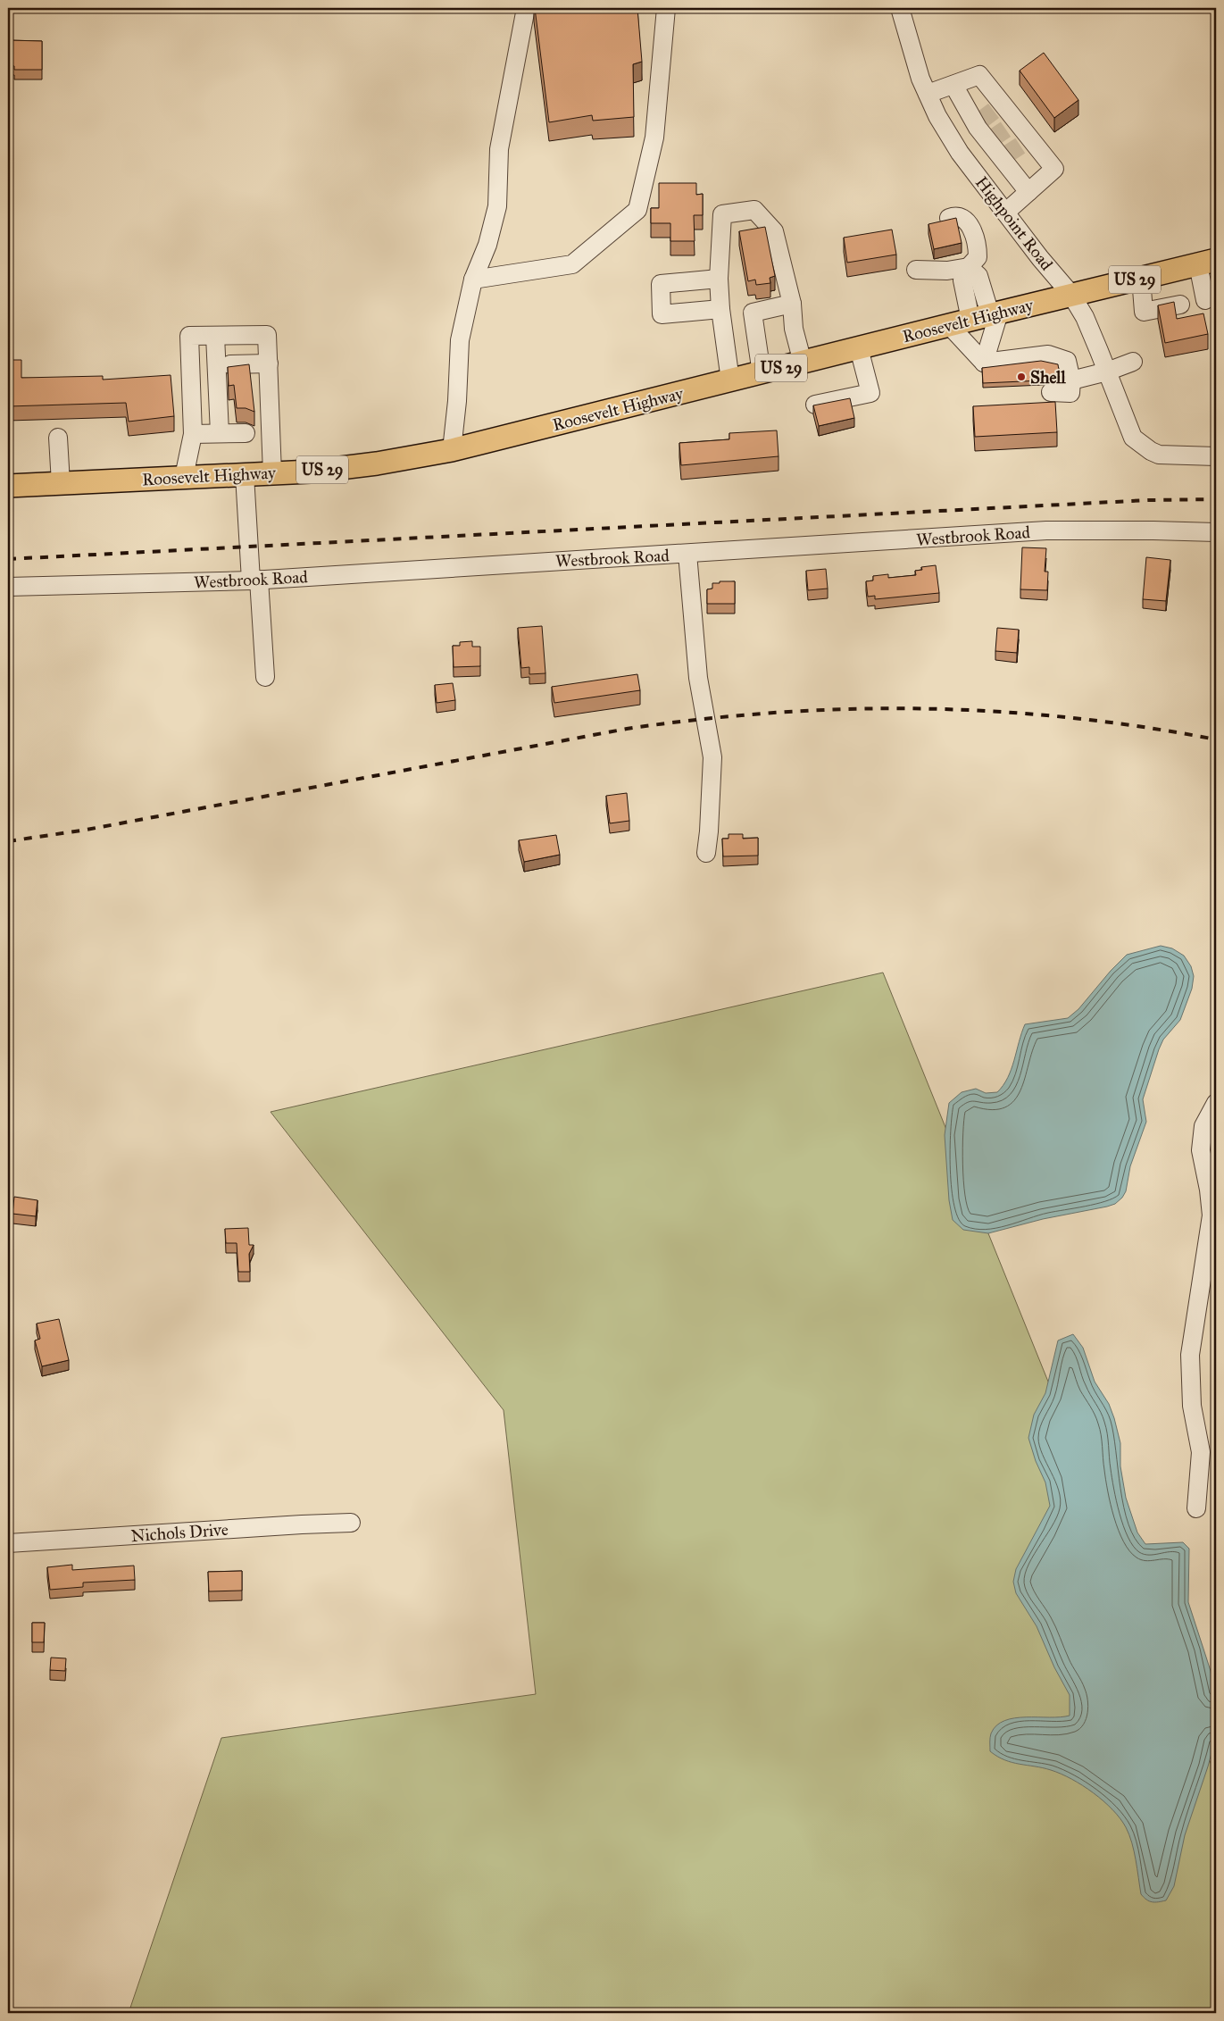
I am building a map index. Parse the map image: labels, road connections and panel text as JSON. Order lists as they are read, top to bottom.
{
  "streets": {
    "main road": ["US 29", "Roosevelt Highway"],
    "street": ["Highpoint Road", "Westbrook Road", "Nichols Drive"]
  },
  "crossings": [
    ["Highpoint Road", "Roosevelt Highway"]
  ],
  "places": ["Shell"]
}
